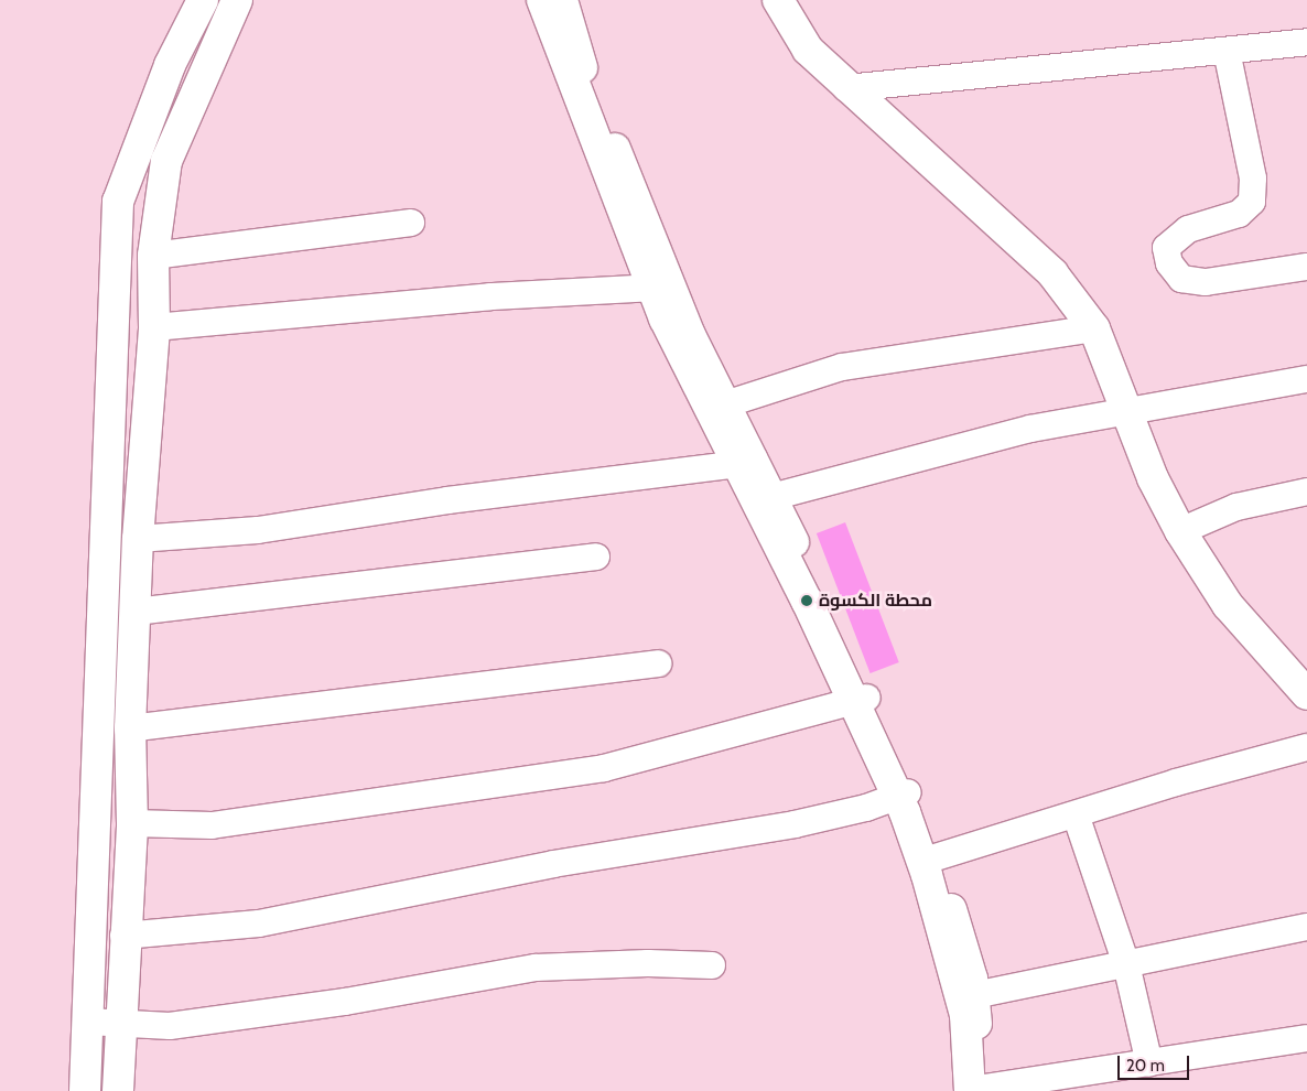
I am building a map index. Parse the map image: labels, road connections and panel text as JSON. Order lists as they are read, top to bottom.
{
  "places": ["محطة الكسوة"],
  "scale_bar": "20 m"
}
